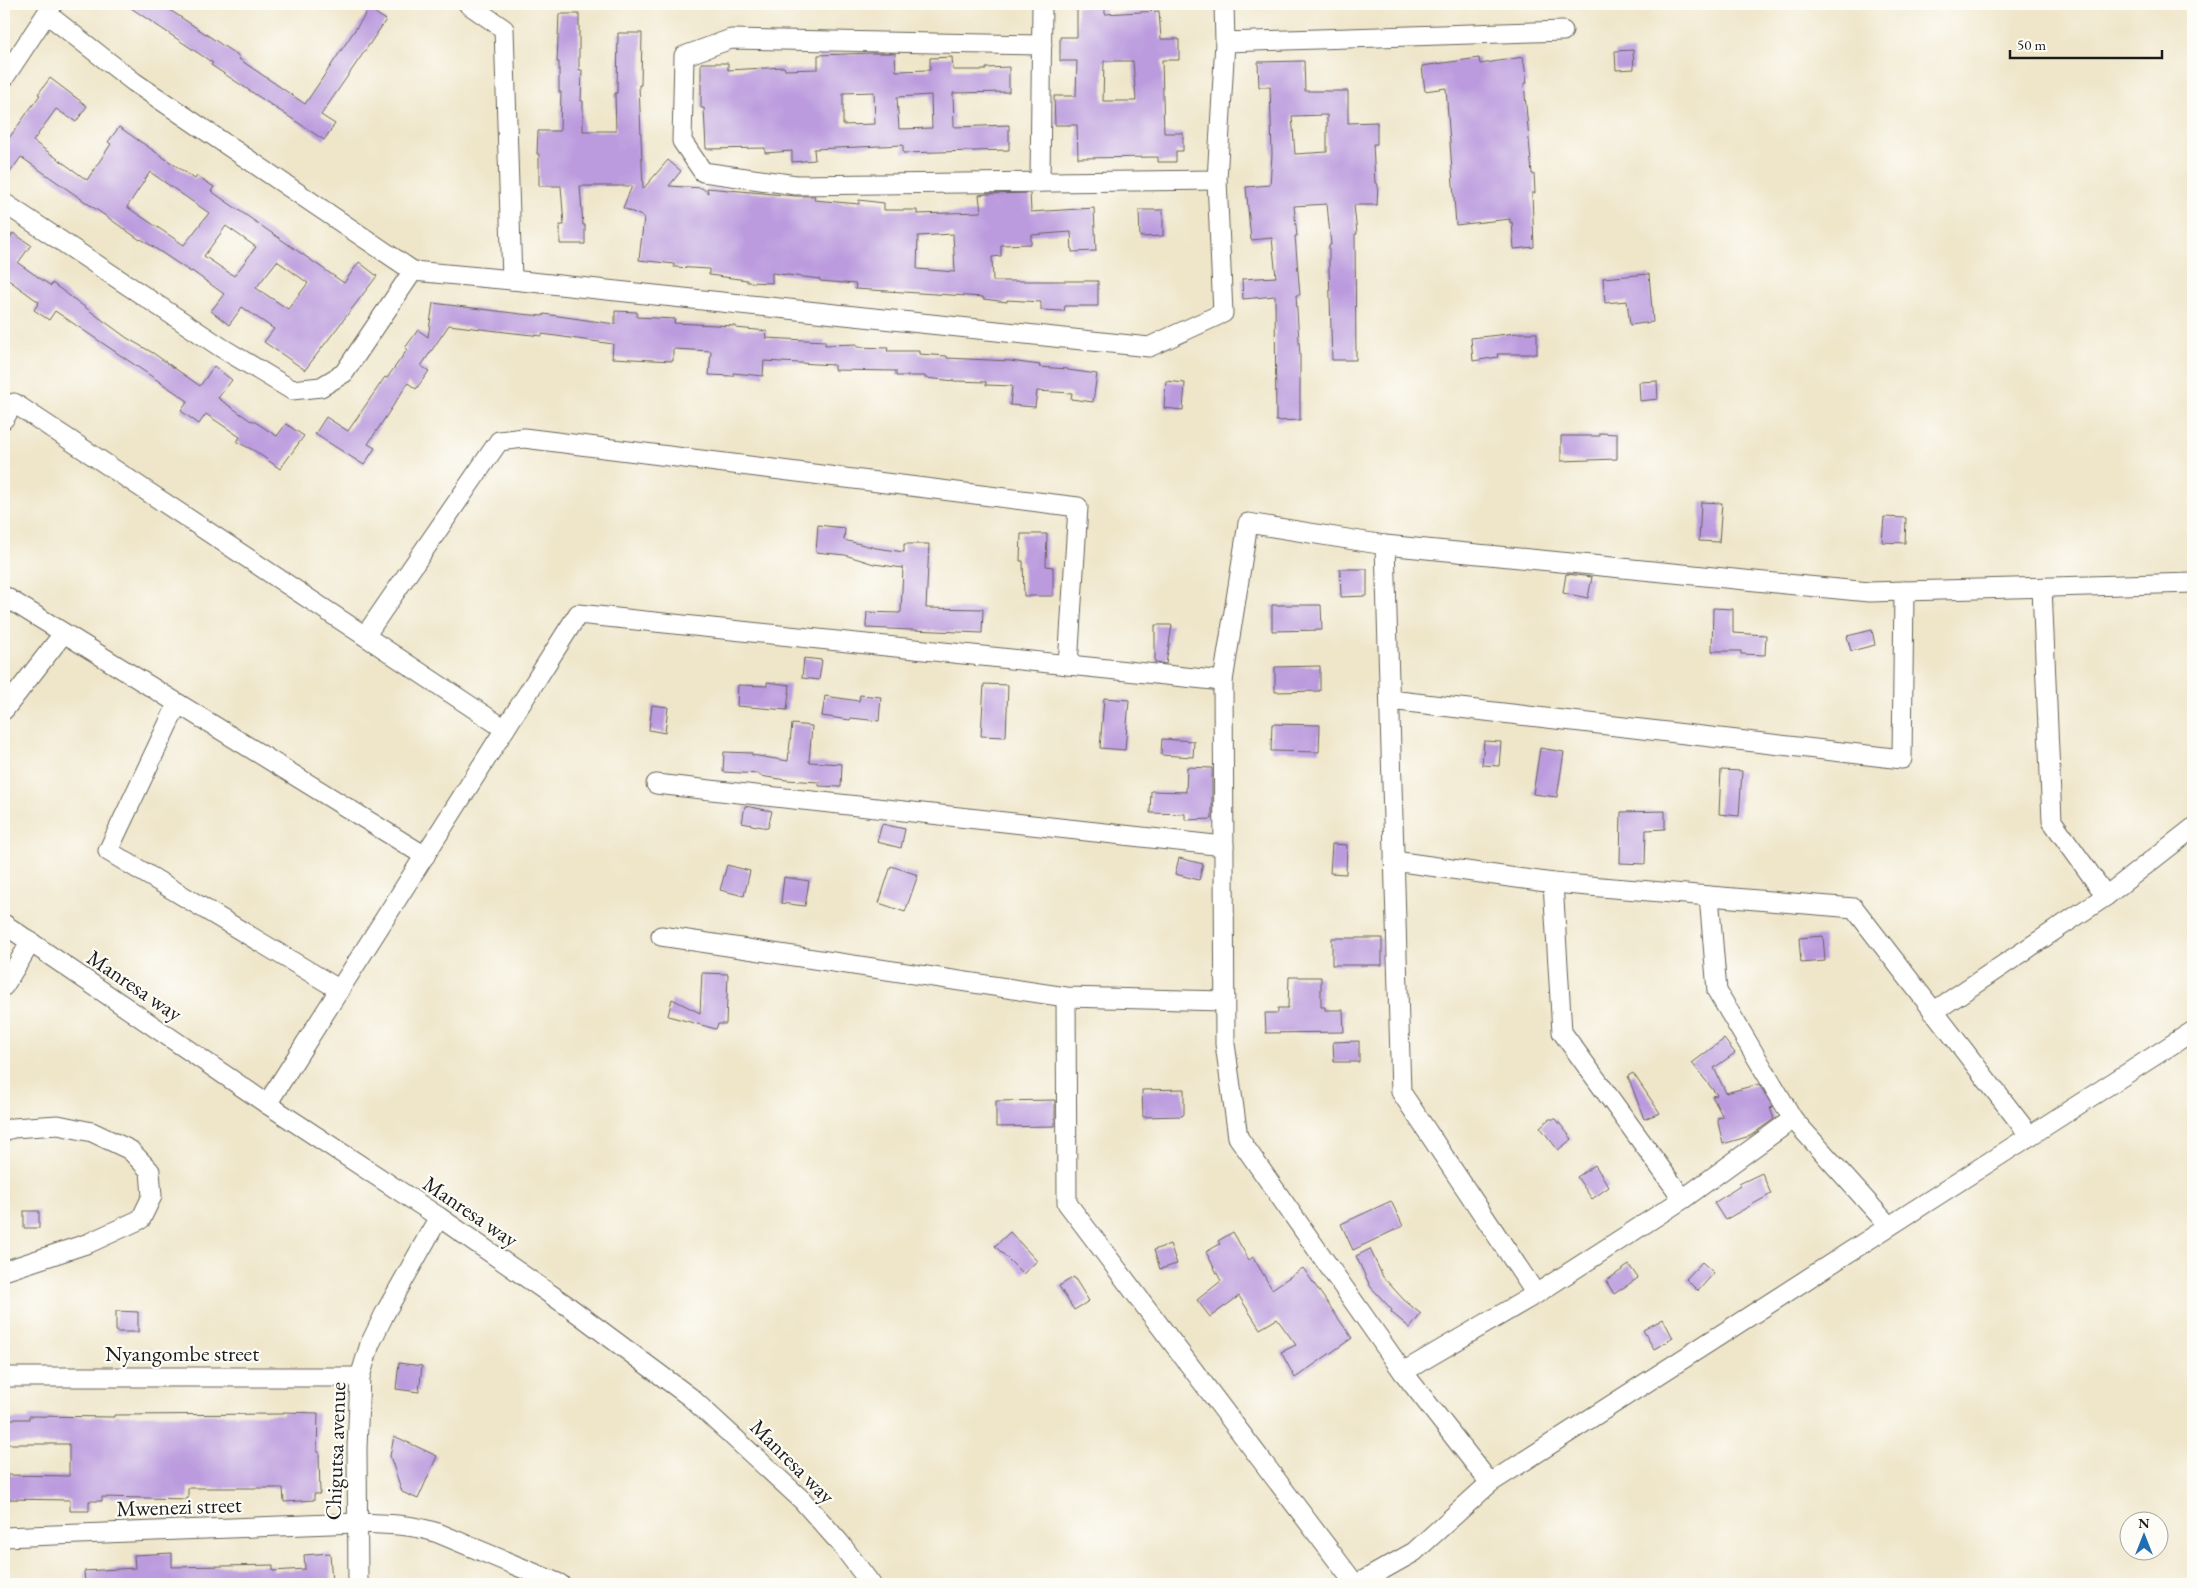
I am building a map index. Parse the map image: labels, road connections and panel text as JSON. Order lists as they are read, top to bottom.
{
  "streets": {
    "street": [
      "Manresa way",
      "Nyangombe street",
      "Chigutsa avenue",
      "Mwenezi street"
    ]
  },
  "crossings": [
    ["Manresa way", "Chigutsa avenue"],
    ["Nyangombe street", "Chigutsa avenue"],
    ["Chigutsa avenue", "Mwenezi street"]
  ],
  "scale_bar": "50 m",
  "north": "top"
}
